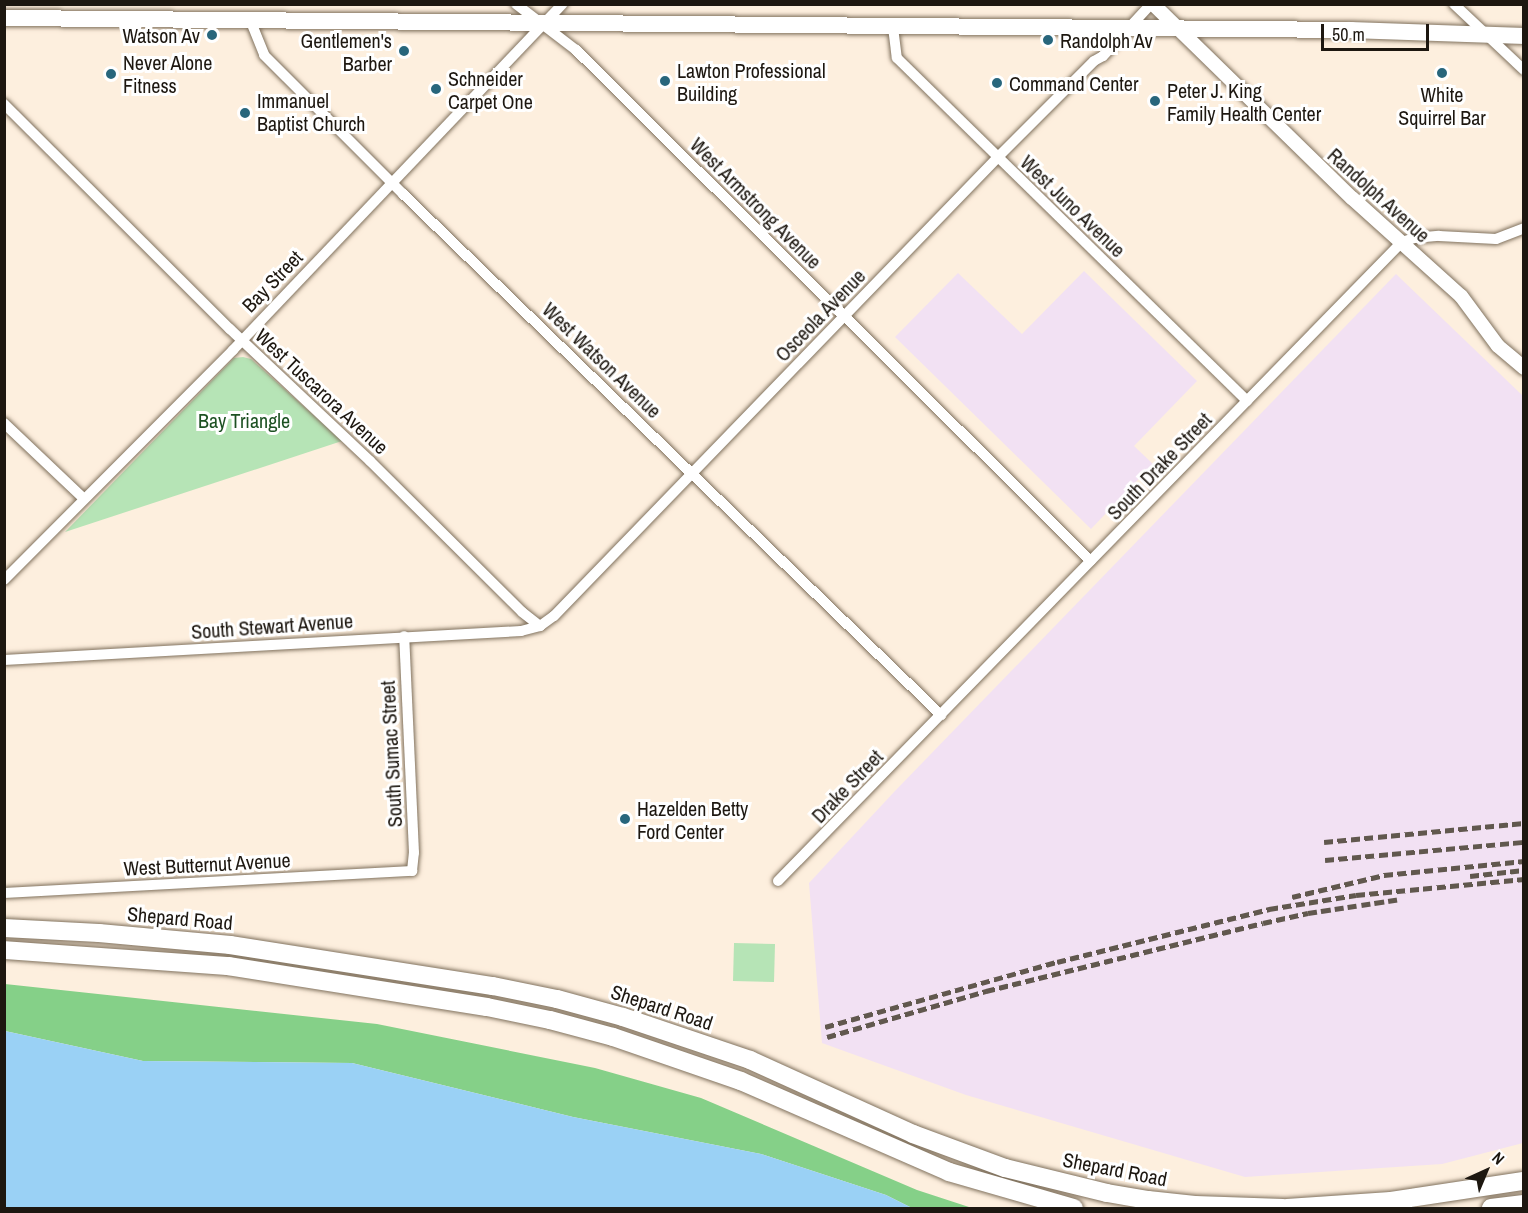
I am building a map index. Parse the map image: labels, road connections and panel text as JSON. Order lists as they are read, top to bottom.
{
  "streets": {
    "highway": ["Shepard Road"],
    "street": [
      "Randolph Avenue",
      "West Armstrong Avenue",
      "West Juno Avenue",
      "Bay Street",
      "Osceola Avenue",
      "West Watson Avenue",
      "West Tuscarora Avenue",
      "South Drake Street",
      "South Stewart Avenue",
      "South Sumac Street",
      "Drake Street",
      "West Butternut Avenue"
    ]
  },
  "crossings": [
    ["Randolph Avenue", "Osceola Avenue"],
    ["Randolph Avenue", "South Drake Street"],
    ["West Armstrong Avenue", "Bay Street"],
    ["West Armstrong Avenue", "Osceola Avenue"],
    ["West Armstrong Avenue", "South Drake Street"],
    ["West Juno Avenue", "Osceola Avenue"],
    ["West Juno Avenue", "South Drake Street"],
    ["Bay Street", "West Watson Avenue"],
    ["Bay Street", "West Tuscarora Avenue"],
    ["Osceola Avenue", "West Watson Avenue"],
    ["Osceola Avenue", "West Tuscarora Avenue"],
    ["Osceola Avenue", "South Stewart Avenue"],
    ["West Watson Avenue", "South Drake Street"],
    ["West Watson Avenue", "Drake Street"],
    ["West Tuscarora Avenue", "South Stewart Avenue"],
    ["South Drake Street", "Drake Street"],
    ["South Stewart Avenue", "South Sumac Street"],
    ["South Sumac Street", "West Butternut Avenue"]
  ],
  "parks": ["Bay Triangle"],
  "places": [
    "Watson Av",
    "Randolph Av",
    "Gentlemen's Barber",
    "White Squirrel Bar",
    "Never Alone Fitness",
    "Lawton Professional Building",
    "Command Center",
    "Schneider Carpet One",
    "Peter J. King Family Health Center",
    "Immanuel Baptist Church",
    "Hazelden Betty Ford Center"
  ],
  "scale_bar": "50 m",
  "north": "top right"
}
